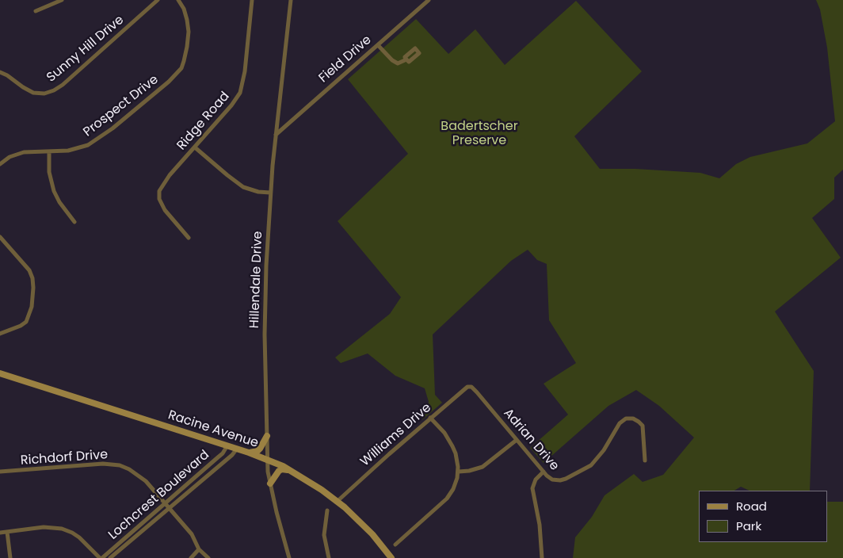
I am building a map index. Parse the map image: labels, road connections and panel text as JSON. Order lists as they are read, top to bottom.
{
  "streets": {
    "main road": ["Racine Avenue"],
    "street": [
      "Sunny Hill Drive",
      "Field Drive",
      "Prospect Drive",
      "Ridge Road",
      "Hillendale Drive",
      "Williams Drive",
      "Adrian Drive",
      "Richdorf Drive",
      "Lochcrest Boulevard"
    ]
  },
  "crossings": [
    ["Field Drive", "Hillendale Drive"],
    ["Hillendale Drive", "Racine Avenue"],
    ["Racine Avenue", "Williams Drive"],
    ["Racine Avenue", "Lochcrest Boulevard"],
    ["Williams Drive", "Adrian Drive"],
    ["Richdorf Drive", "Lochcrest Boulevard"]
  ],
  "parks": ["Badertscher Preserve"],
  "legend": ["Road", "Park"]
}
